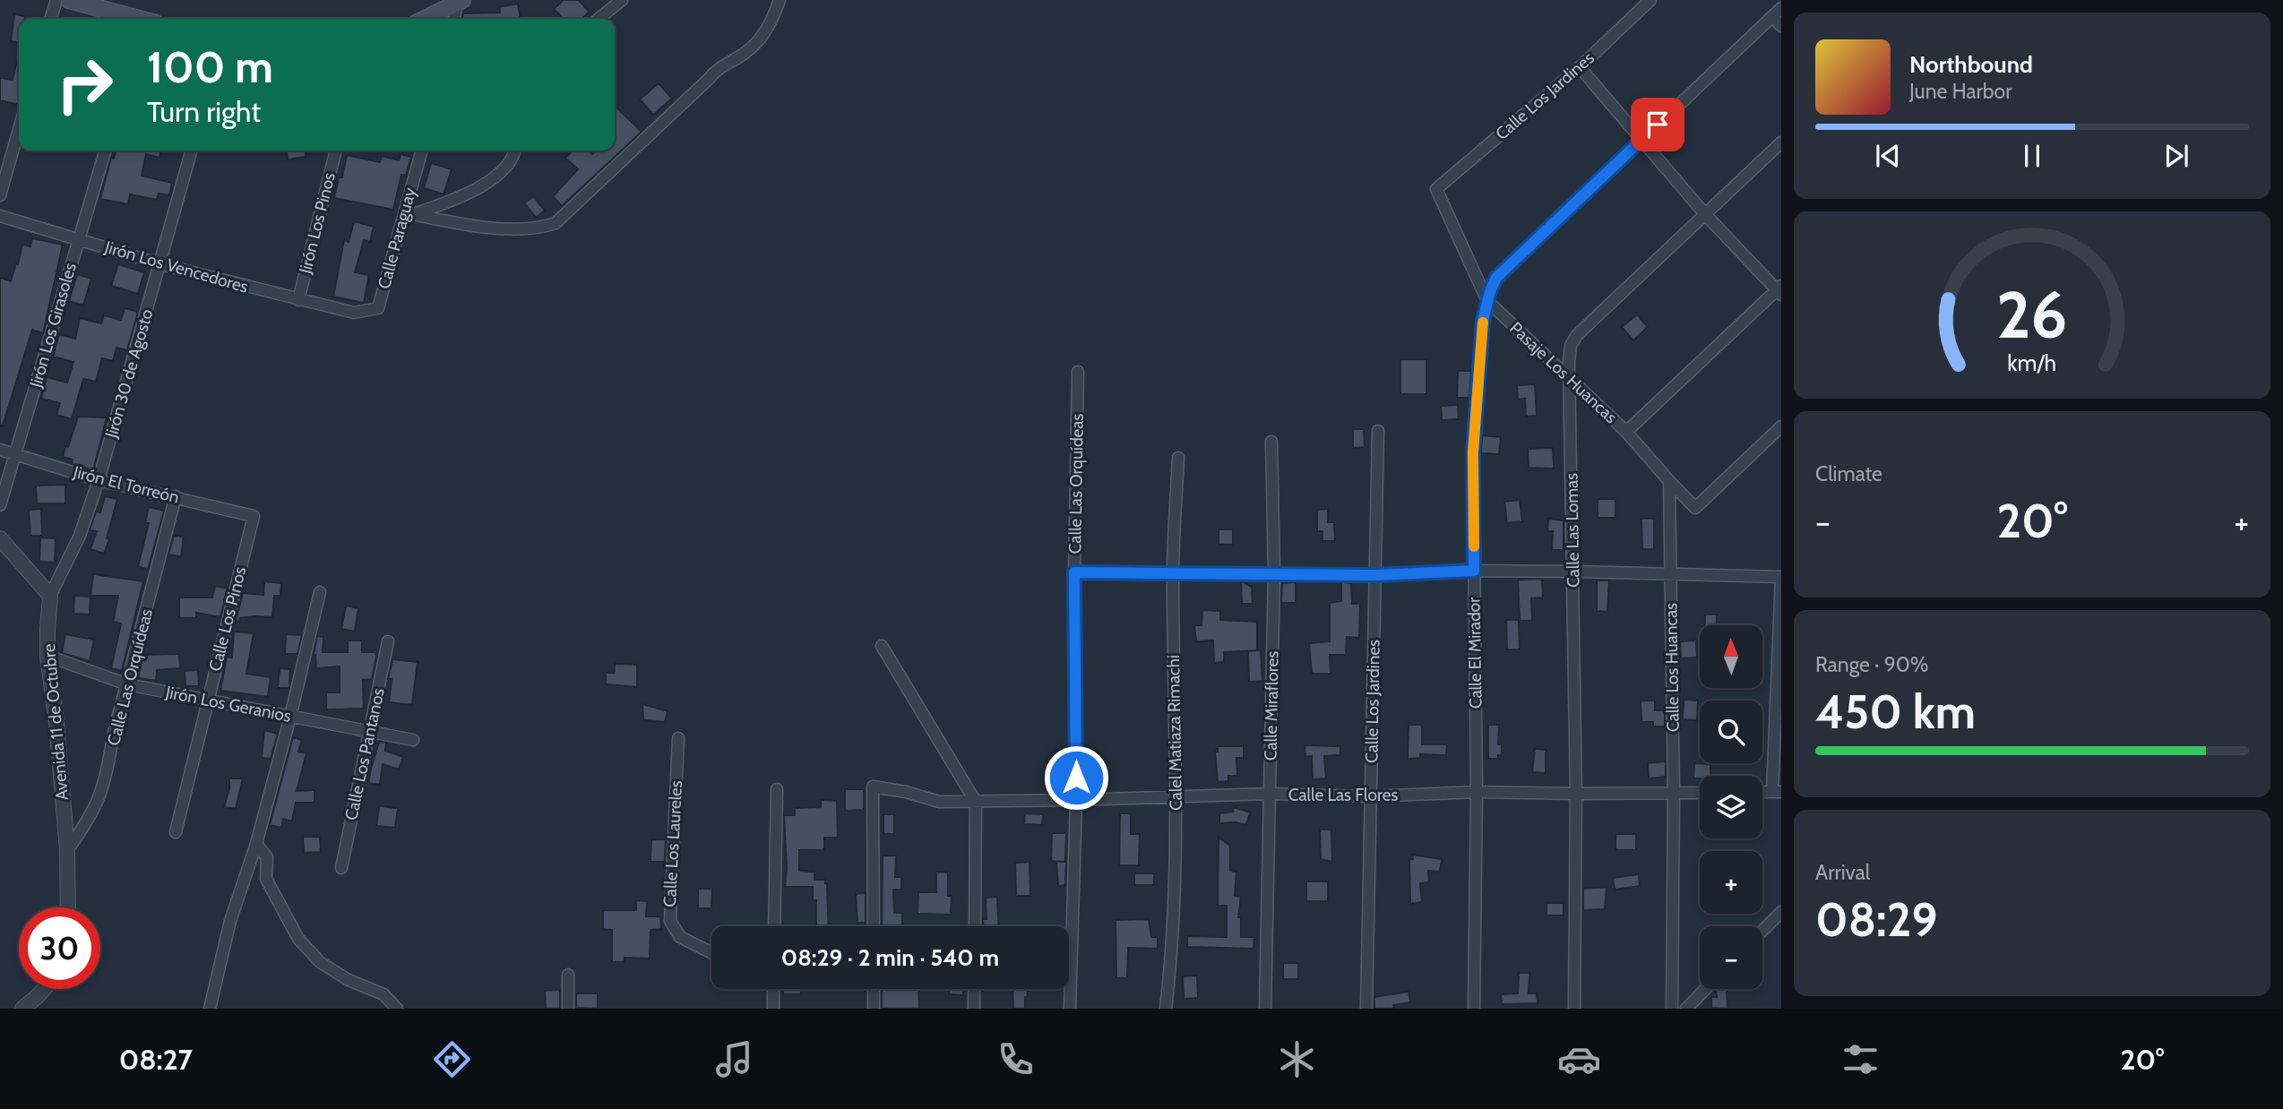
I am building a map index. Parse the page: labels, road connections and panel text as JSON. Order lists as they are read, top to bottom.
{
  "streets": {
    "street": [
      "Calle Los Jardines",
      "Jirón Los Pinos",
      "Calle Paraguay",
      "Jirón Los Vencedores",
      "Jirón Los Girasoles",
      "Pasaje Los Huancas",
      "Jirón 30 de Agosto",
      "Calle Las Orquídeas",
      "Jirón El Torreón",
      "Calle Las Lomas",
      "Calle Los Pinos",
      "Calle El Mirador",
      "Calle Los Huancas",
      "Jirón Los Geranios",
      "Calle Miraflores",
      "Avenida 11 de Octubre",
      "Calel Matiaza Rimachi",
      "Calle Los Pantanos",
      "Calle Las Flores",
      "Calle Los Laureles"
    ]
  },
  "crossings": [
    ["Calle Los Jardines", "Pasaje Los Huancas"],
    ["Calle Los Jardines", "Calle Las Flores"],
    ["Jirón Los Pinos", "Jirón Los Vencedores"],
    ["Calle Paraguay", "Jirón Los Vencedores"],
    ["Jirón Los Vencedores", "Jirón Los Girasoles"],
    ["Jirón Los Vencedores", "Jirón 30 de Agosto"],
    ["Jirón Los Girasoles", "Jirón El Torreón"],
    ["Pasaje Los Huancas", "Calle Las Lomas"],
    ["Pasaje Los Huancas", "Calle El Mirador"],
    ["Pasaje Los Huancas", "Calle Los Huancas"],
    ["Jirón 30 de Agosto", "Jirón El Torreón"],
    ["Jirón 30 de Agosto", "Avenida 11 de Octubre"],
    ["Calle Las Orquídeas", "Jirón El Torreón"],
    ["Calle Las Orquídeas", "Jirón Los Geranios"],
    ["Calle Las Orquídeas", "Avenida 11 de Octubre"],
    ["Calle Las Orquídeas", "Calle Las Flores"],
    ["Jirón El Torreón", "Calle Los Pinos"],
    ["Calle Las Lomas", "Calle Las Flores"],
    ["Calle Los Pinos", "Jirón Los Geranios"],
    ["Calle El Mirador", "Calle Las Flores"],
    ["Calle Los Huancas", "Calle Las Flores"],
    ["Jirón Los Geranios", "Avenida 11 de Octubre"],
    ["Jirón Los Geranios", "Calle Los Pantanos"],
    ["Calle Miraflores", "Calle Las Flores"],
    ["Calel Matiaza Rimachi", "Calle Las Flores"]
  ],
  "north": "top",
  "page": {
    "turn": ["100 m", "Turn right"],
    "song": ["Northbound", "June Harbor"],
    "tile": [
      "Climate",
      ["Range · 90%", "450 km"],
      ["Arrival", "08:29"]
    ],
    "heat": ["−", "20°", "+"],
    "map_buttons": ["+", "−"],
    "limit": "30",
    "trip": "08:29 · 2 min · 540 m",
    "tabs": ["08:27", "20°"],
    "gauge": ["26", "km/h"]
  }
}
